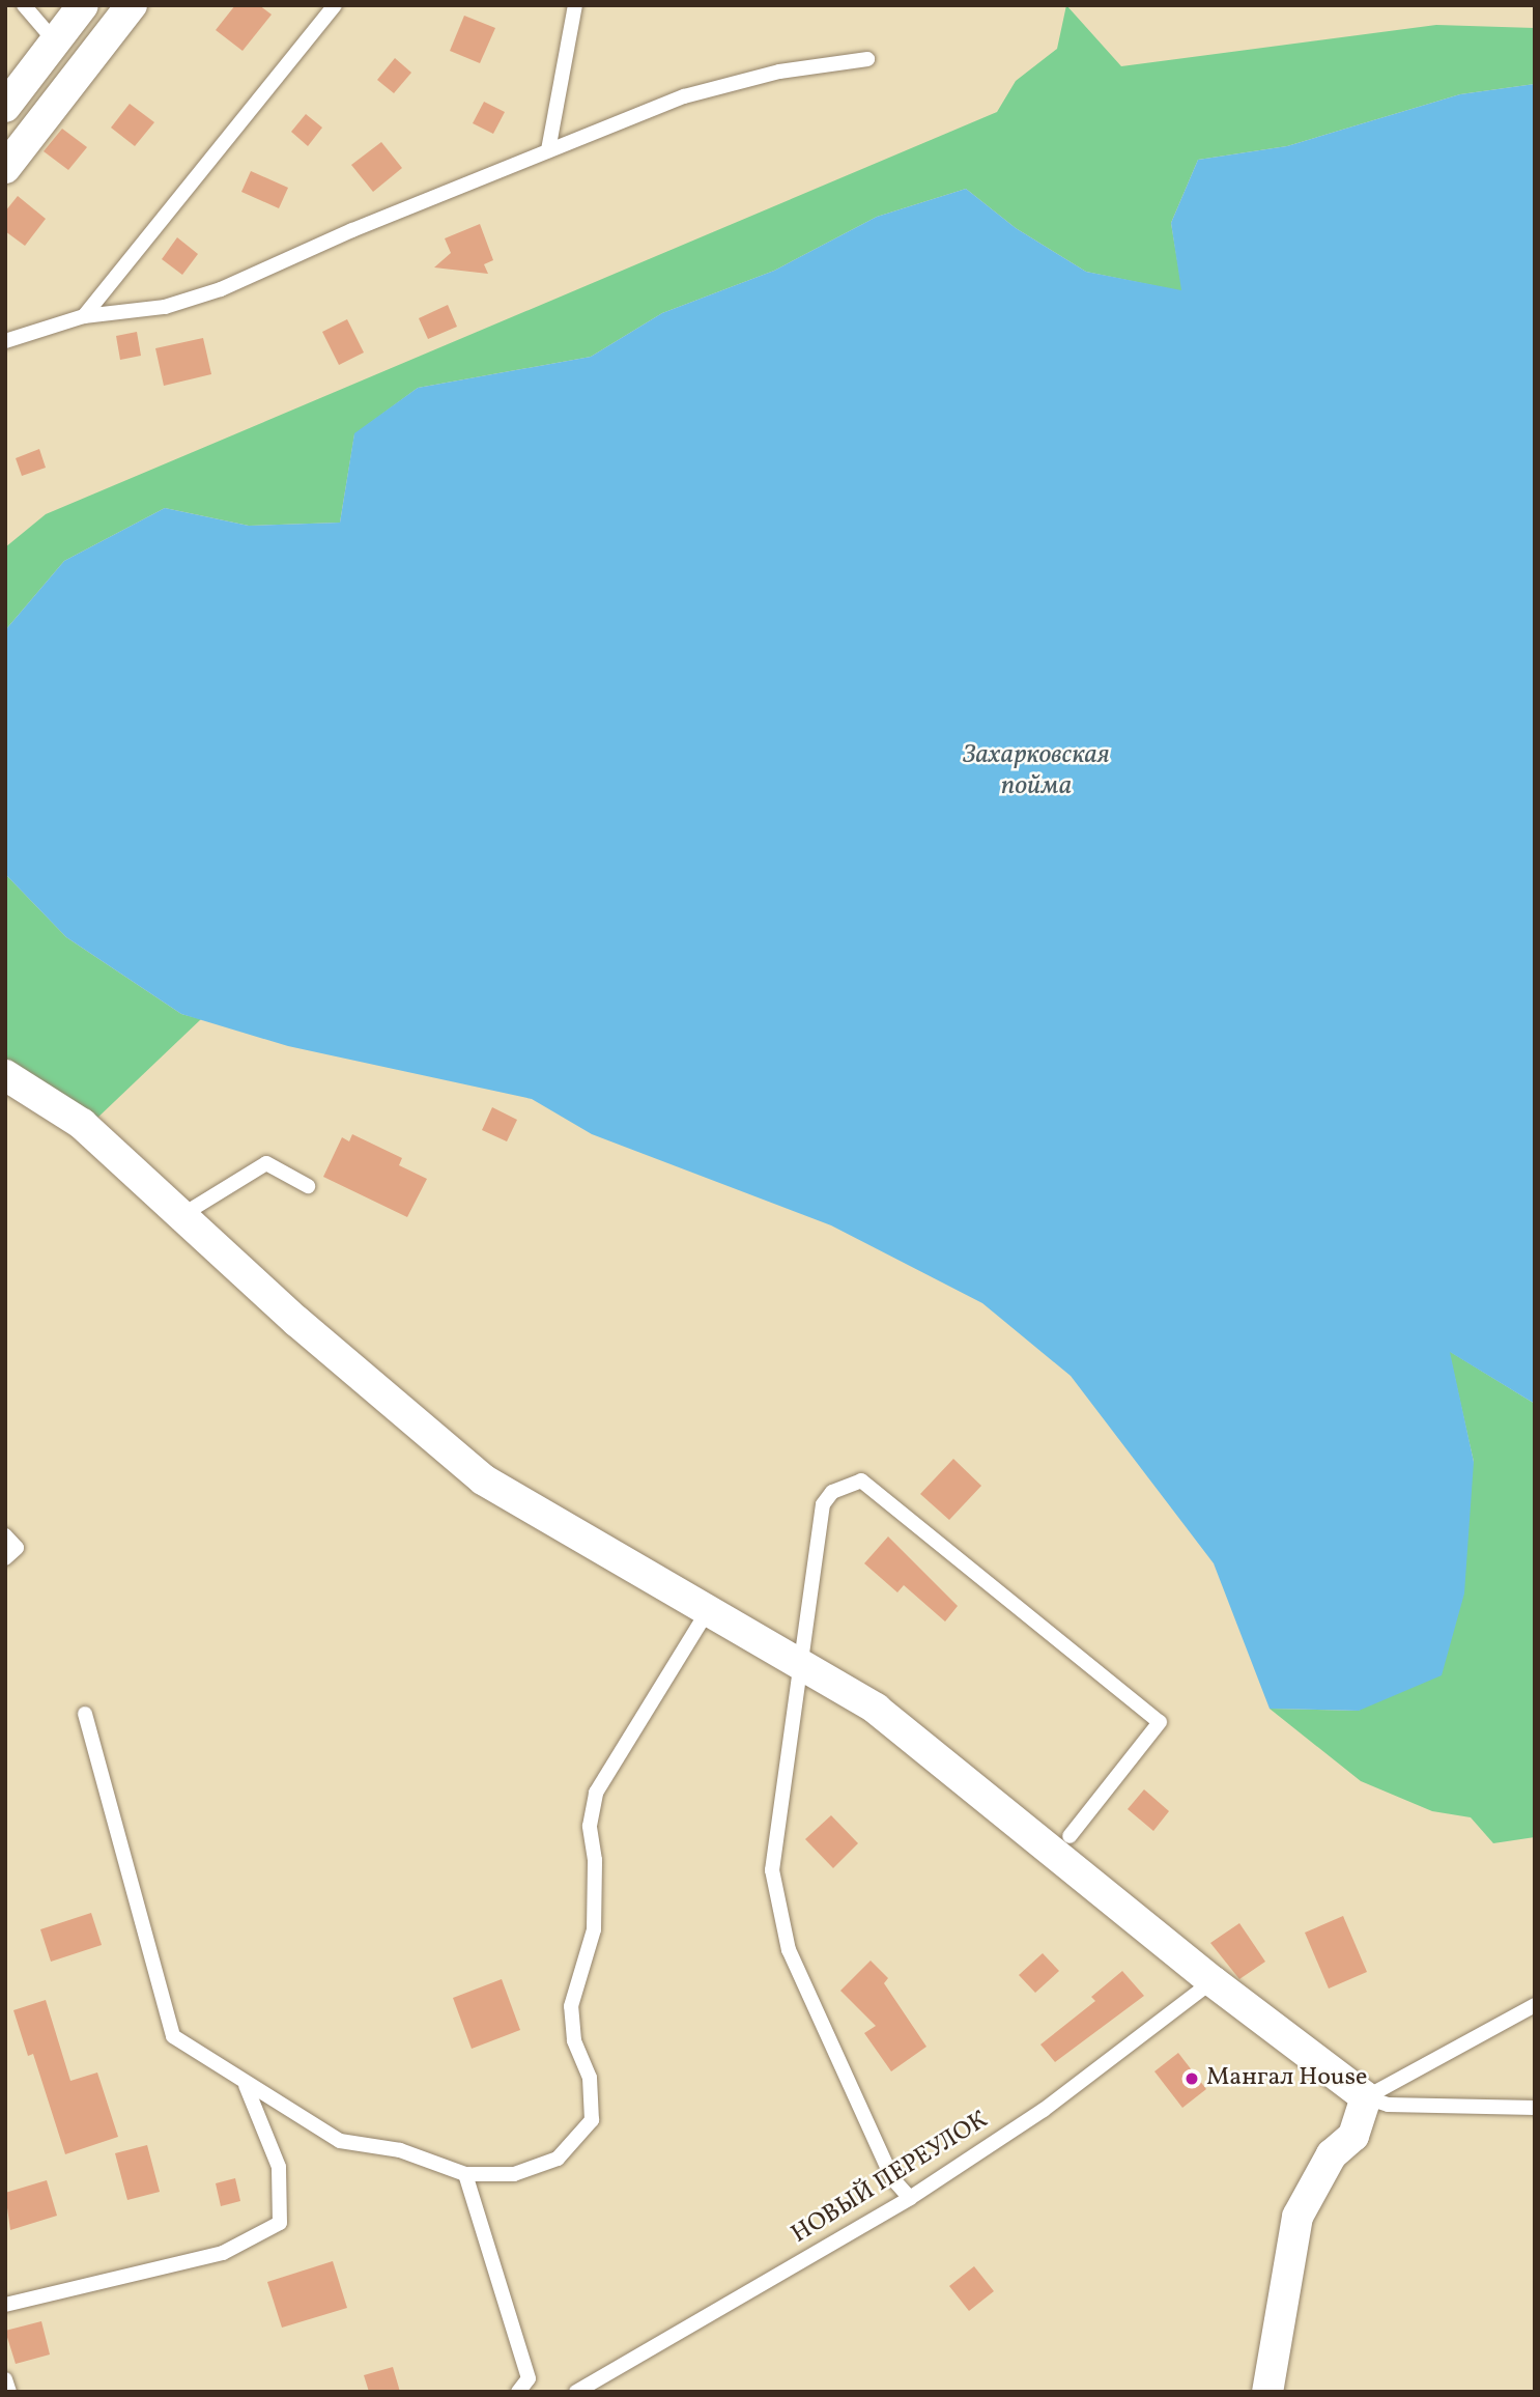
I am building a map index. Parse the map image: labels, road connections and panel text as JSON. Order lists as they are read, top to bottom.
{
  "streets": {
    "lane": ["НОВЫЙ ПЕРЕУЛОК"]
  },
  "water": ["Захарковская пойма"],
  "places": ["Мангал House"]
}
